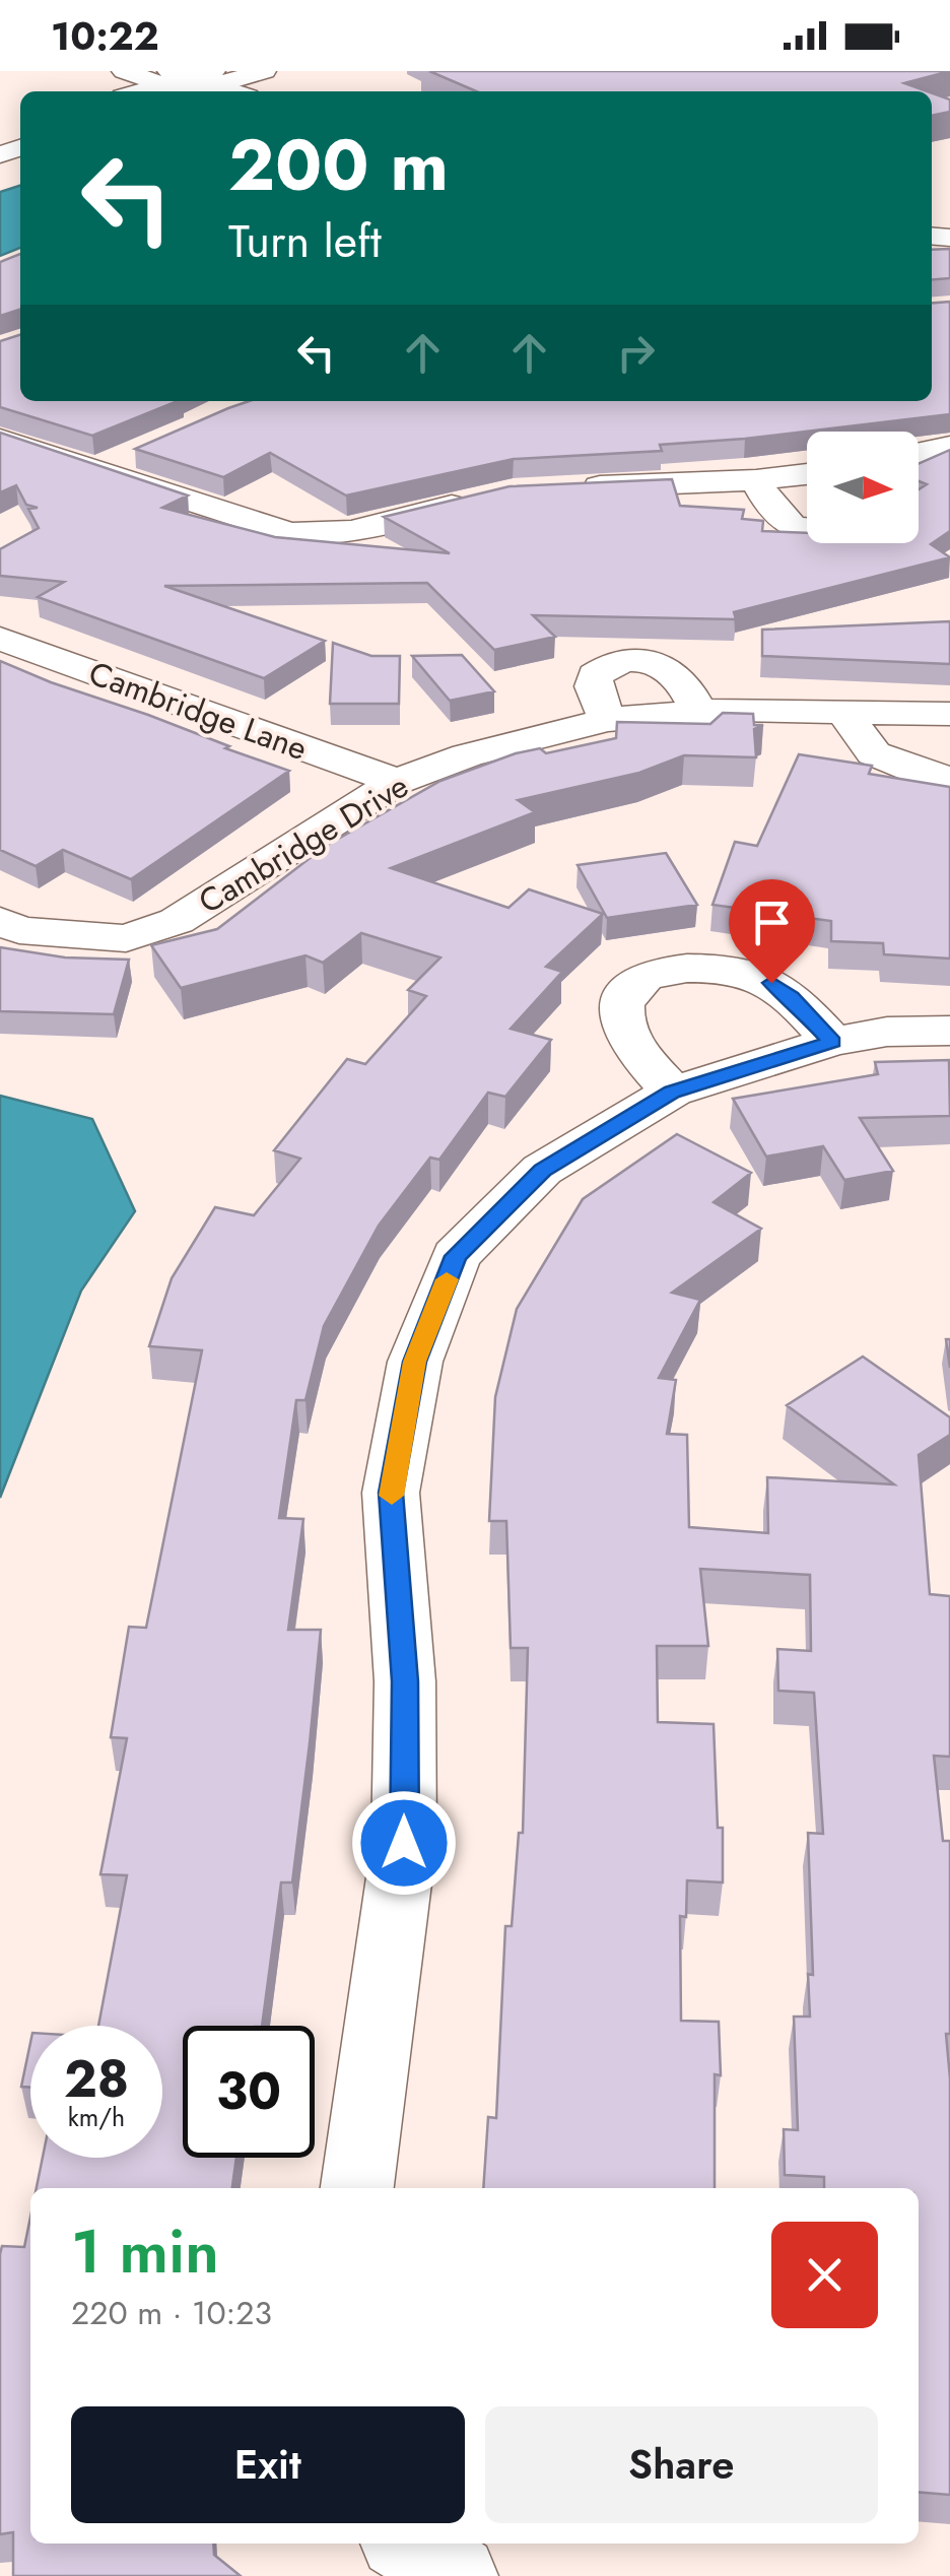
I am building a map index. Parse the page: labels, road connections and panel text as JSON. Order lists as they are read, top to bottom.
{
  "streets": {
    "street": ["Cambridge Lane", "Cambridge Drive"]
  },
  "crossings": [
    ["Cambridge Lane", "Cambridge Drive"]
  ],
  "north": "right",
  "page": {
    "status": "10:22",
    "turn": ["200 m", "Turn left"],
    "speed": "28 km/h",
    "limit": "30",
    "heading": ["1 min", "220 m · 10:23"],
    "buttons": ["Exit", "Share"]
  }
}
